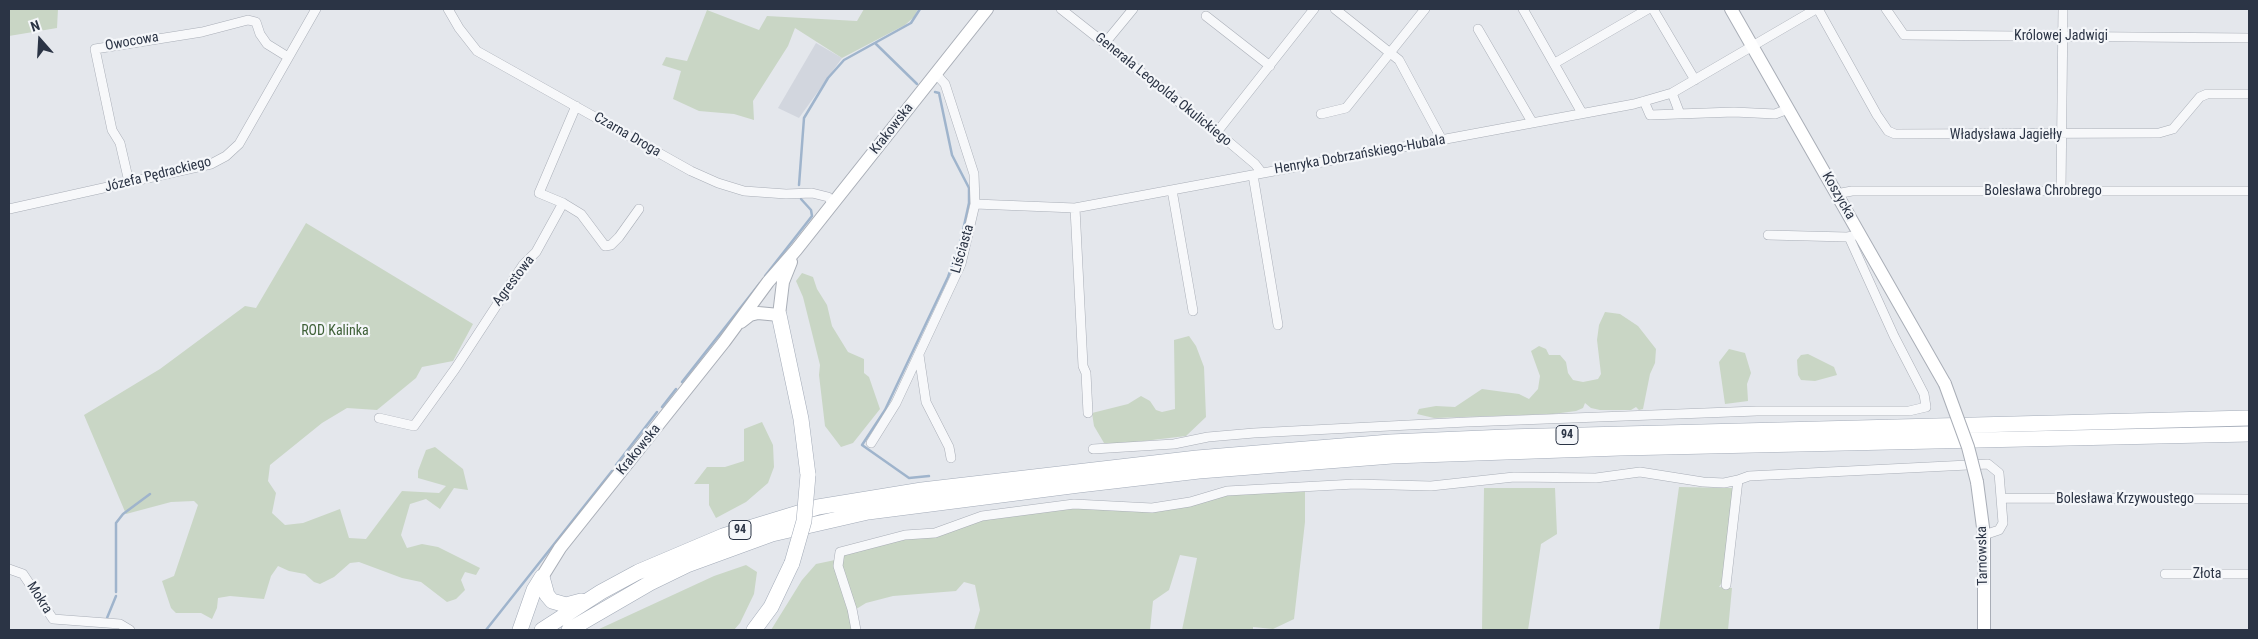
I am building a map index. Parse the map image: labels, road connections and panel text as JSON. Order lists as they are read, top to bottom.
{
  "streets": {
    "main road": [
      "Krakowska",
      "Koszycka",
      "94",
      "Tarnowska"
    ],
    "street": [
      "Królowej Jadwigi",
      "Owocowa",
      "Generała Leopolda Okulickiego",
      "Czarna Droga",
      "Władysława Jagiełły",
      "Henryka Dobrzańskiego-Hubala",
      "Józefa Pędrackiego",
      "Bolesława Chrobrego",
      "Liściasta",
      "Agrestowa",
      "Bolesława Krzywoustego",
      "Złota",
      "Mokra"
    ]
  },
  "crossings": [
    ["Owocowa", "Józefa Pędrackiego"],
    ["Generała Leopolda Okulickiego", "Henryka Dobrzańskiego-Hubala"],
    ["Krakowska", "Czarna Droga"],
    ["Krakowska", "Liściasta"],
    ["Władysława Jagiełły", "Henryka Dobrzańskiego-Hubala"],
    ["Władysława Jagiełły", "Koszycka"],
    ["Henryka Dobrzańskiego-Hubala", "Koszycka"],
    ["Henryka Dobrzańskiego-Hubala", "Liściasta"],
    ["Bolesława Chrobrego", "Koszycka"],
    ["Koszycka", "Tarnowska"]
  ],
  "parks": ["ROD Kalinka"],
  "north": "top"
}
